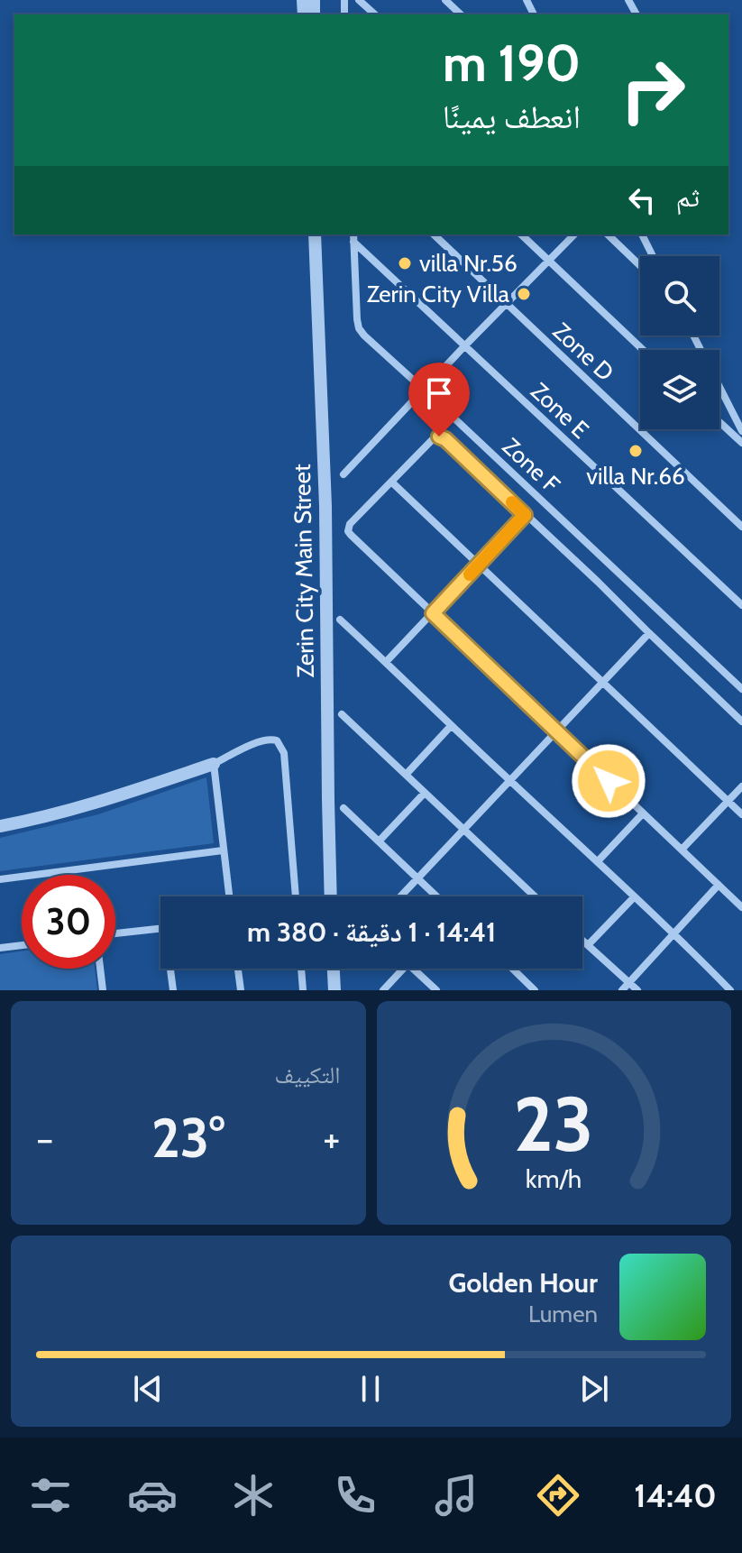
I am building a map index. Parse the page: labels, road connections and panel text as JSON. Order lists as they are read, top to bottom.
{
  "streets": {
    "street": [
      "Zone D",
      "Zone E",
      "Zone F",
      "Zerin City Main Street"
    ]
  },
  "crossings": [
    ["Zone E", "Zone F"]
  ],
  "places": ["villa Nr.56", "Zerin City Villa", "villa Nr.66"],
  "page": {
    "turn": ["190 m", "انعطف يمينًا"],
    "then": "ثم",
    "limit": "30",
    "trip": "14:41 · 1 دقيقة · 380 m",
    "tile": "التكييف",
    "heat": ["−", "23°", "+"],
    "song": ["Golden Hour", "Lumen"],
    "tabs": "14:40",
    "gauge": ["23", "km/h"]
  }
}
